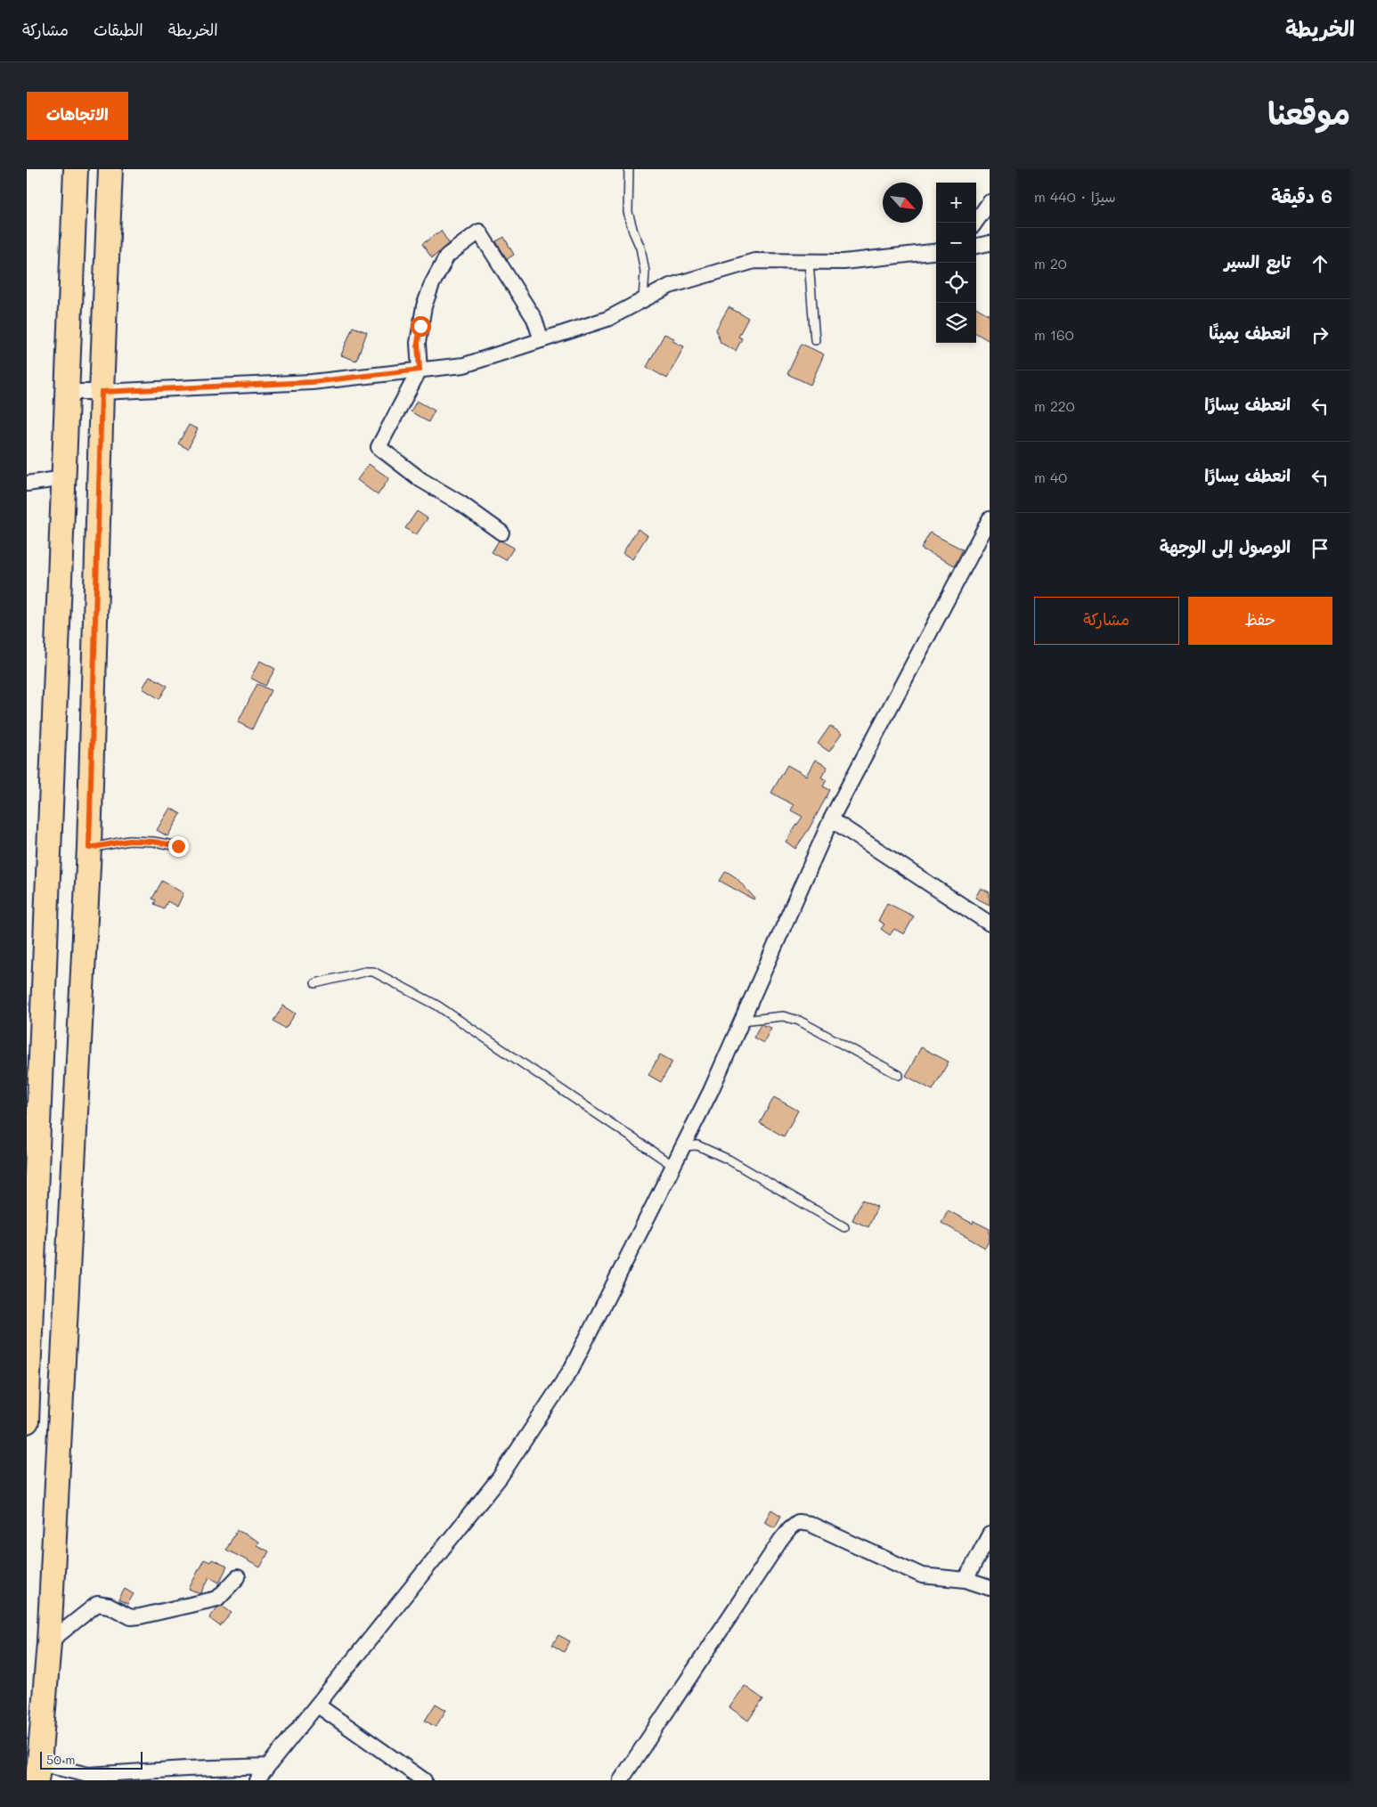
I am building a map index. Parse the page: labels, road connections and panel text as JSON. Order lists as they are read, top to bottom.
{
  "scale_bar": "50 m",
  "north": "bottom right",
  "page": {
    "header": "الخريطة",
    "nav": ["الخريطة", "الطبقات", "مشاركة"],
    "title": "موقعنا",
    "buttons": [
      "الاتجاهات",
      ["حفظ", "مشاركة"]
    ],
    "heading": ["6 دقيقة", "سيرًا · 440 m"],
    "map_buttons": ["+", "−"],
    "list": [
      ["تابع السير", "20 m"],
      ["انعطف يمينًا", "160 m"],
      ["انعطف يسارًا", "220 m"],
      ["انعطف يسارًا", "40 m"],
      "الوصول إلى الوجهة"
    ],
    "scale": "50 m"
  }
}
